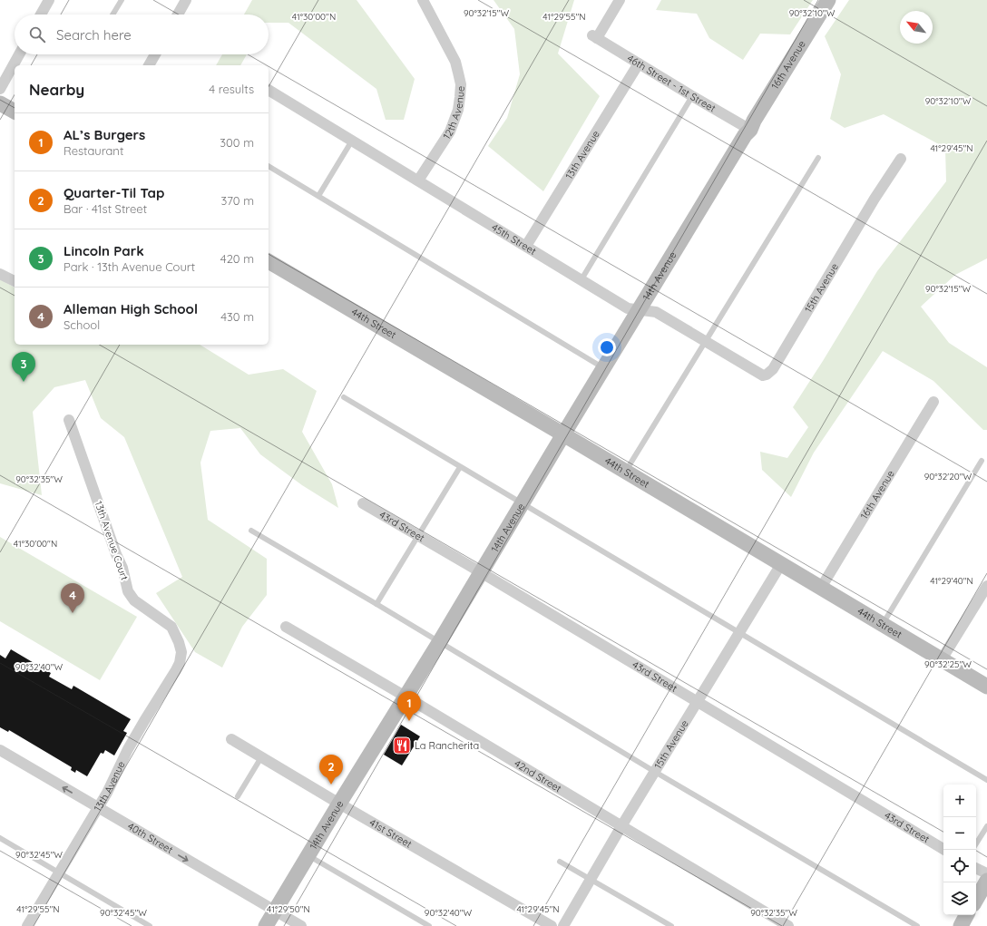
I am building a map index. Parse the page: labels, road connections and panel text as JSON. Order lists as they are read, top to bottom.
{
  "streets": {
    "street": [
      "16th Avenue",
      "46th Street - 1st Street",
      "12th Avenue",
      "13th Avenue",
      "45th Street",
      "14th Avenue",
      "15th Avenue",
      "44th Street",
      "43rd Street",
      "13th Avenue Court",
      "42nd Street",
      "41st Street",
      "40th Street"
    ]
  },
  "crossings": [
    ["16th Avenue", "46th Street - 1st Street"],
    ["16th Avenue", "14th Avenue"],
    ["16th Avenue", "44th Street"],
    ["46th Street - 1st Street", "13th Avenue"],
    ["46th Street - 1st Street", "14th Avenue"],
    ["12th Avenue", "45th Street"],
    ["13th Avenue", "45th Street"],
    ["13th Avenue", "13th Avenue Court"],
    ["13th Avenue", "40th Street"],
    ["45th Street", "14th Avenue"],
    ["45th Street", "15th Avenue"],
    ["14th Avenue", "44th Street"],
    ["14th Avenue", "43rd Street"],
    ["14th Avenue", "42nd Street"],
    ["14th Avenue", "41st Street"],
    ["14th Avenue", "40th Street"],
    ["15th Avenue", "44th Street"],
    ["15th Avenue", "43rd Street"],
    ["15th Avenue", "42nd Street"]
  ],
  "places": {
    "restaurant": ["La Rancherita"]
  },
  "north": "top left",
  "page": {
    "search": "Search here",
    "heading": ["Nearby", "4 results"],
    "list": [
      {
        "mark": "1",
        "name": "AL’s Burgers",
        "note": "Restaurant",
        "value": "300 m"
      },
      {
        "mark": "2",
        "name": "Quarter-Til Tap",
        "note": "Bar · 41st Street",
        "value": "370 m"
      },
      {
        "mark": "3",
        "name": "Lincoln Park",
        "note": "Park · 13th Avenue Court",
        "value": "420 m"
      },
      {
        "mark": "4",
        "name": "Alleman High School",
        "note": "School",
        "value": "430 m"
      }
    ],
    "pins": [
      "3",
      "4",
      "1",
      "2"
    ],
    "map_buttons": ["+", "−"]
  },
  "coordinates": [
    "90°32'15\"W",
    "90°32'10\"W",
    "41°30'00\"N",
    "41°29'55\"N",
    "41°29'45\"N",
    "90°32'20\"W",
    "90°32'35\"W",
    "41°29'40\"N",
    "90°32'25\"W",
    "90°32'40\"W",
    "90°32'45\"W",
    "41°29'50\"N"
  ]
}
